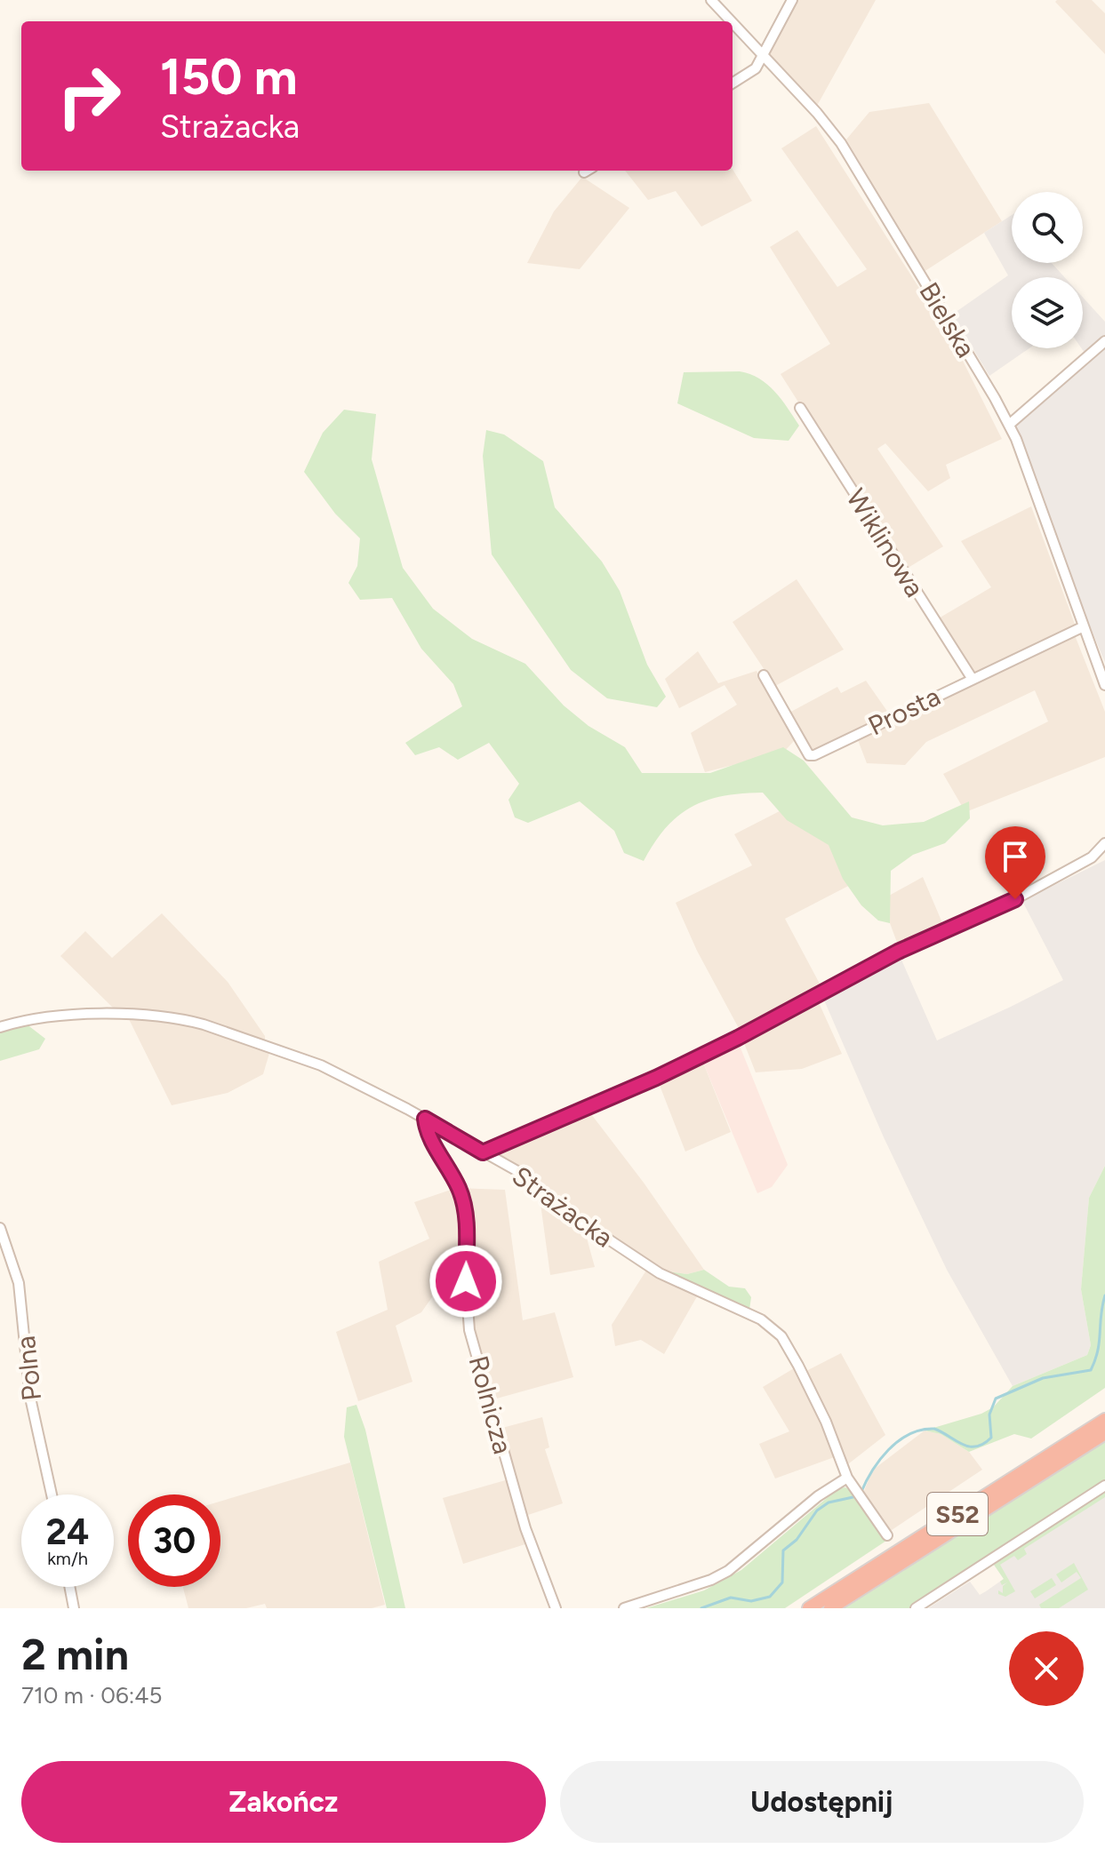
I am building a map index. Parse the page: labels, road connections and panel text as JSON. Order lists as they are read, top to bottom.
{
  "streets": {
    "highway": ["S52"],
    "street": [
      "Bielska",
      "Wiklinowa",
      "Prosta",
      "Strażacka",
      "Polna",
      "Rolnicza"
    ]
  },
  "crossings": [
    ["Bielska", "Prosta"],
    ["Wiklinowa", "Prosta"],
    ["Strażacka", "Rolnicza"]
  ],
  "page": {
    "turn": ["150 m", "Strażacka"],
    "speed": "24 km/h",
    "limit": "30",
    "heading": ["2 min", "710 m · 06:45"],
    "buttons": ["Zakończ", "Udostępnij"]
  }
}
